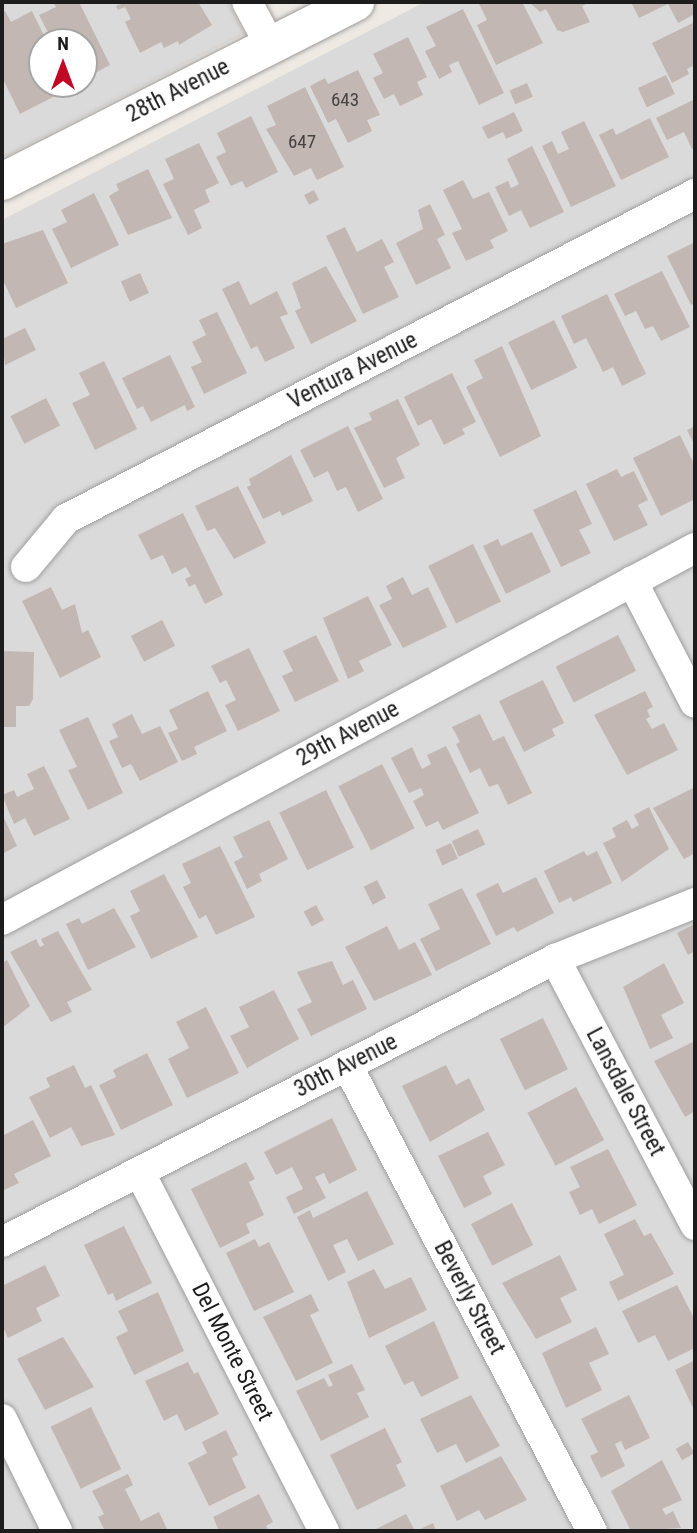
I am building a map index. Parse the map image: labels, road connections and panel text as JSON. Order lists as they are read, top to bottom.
{
  "streets": {
    "street": [
      "28th Avenue",
      "Ventura Avenue",
      "29th Avenue",
      "30th Avenue",
      "Lansdale Street",
      "Beverly Street",
      "Del Monte Street"
    ]
  },
  "crossings": [
    ["30th Avenue", "Lansdale Street"],
    ["30th Avenue", "Beverly Street"],
    ["30th Avenue", "Del Monte Street"]
  ],
  "house_numbers": ["643", "647"],
  "north": "top"
}
